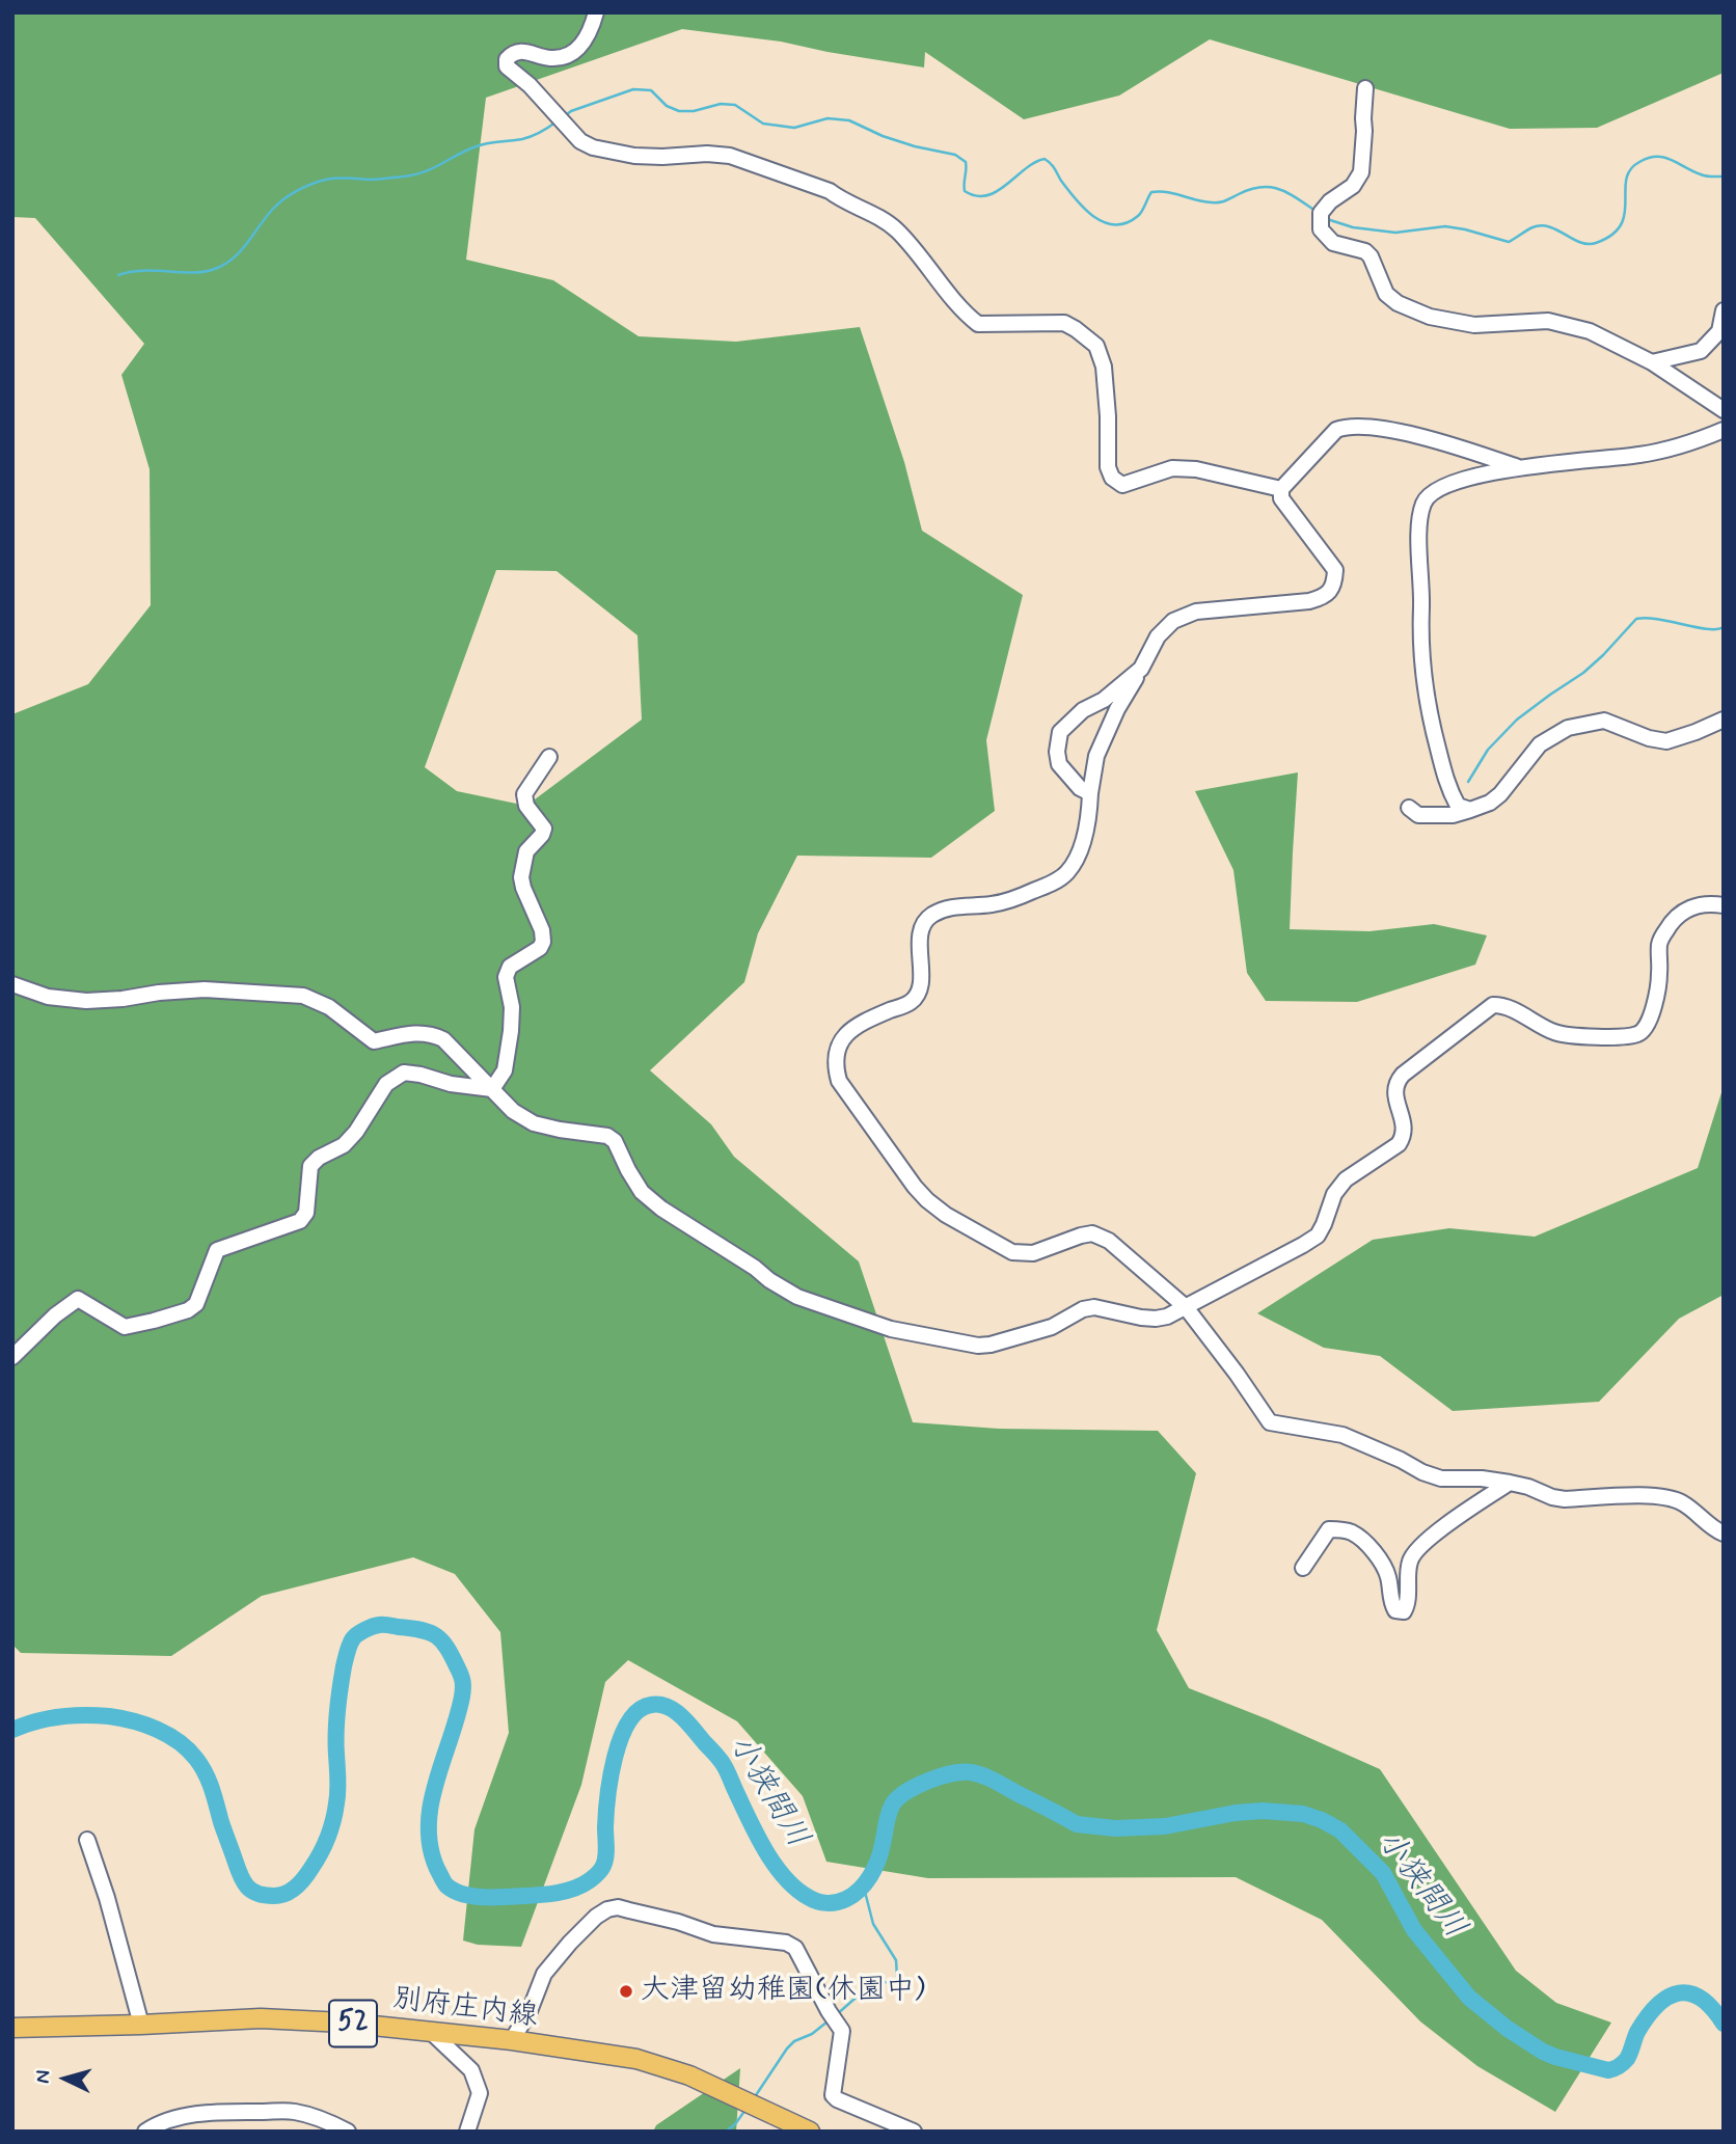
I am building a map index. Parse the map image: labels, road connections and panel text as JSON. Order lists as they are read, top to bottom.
{
  "streets": {
    "main road": ["別府庄内線", "52"]
  },
  "water": ["小狭間川"],
  "places": ["大津留幼稚園(休園中)"],
  "north": "left"
}
